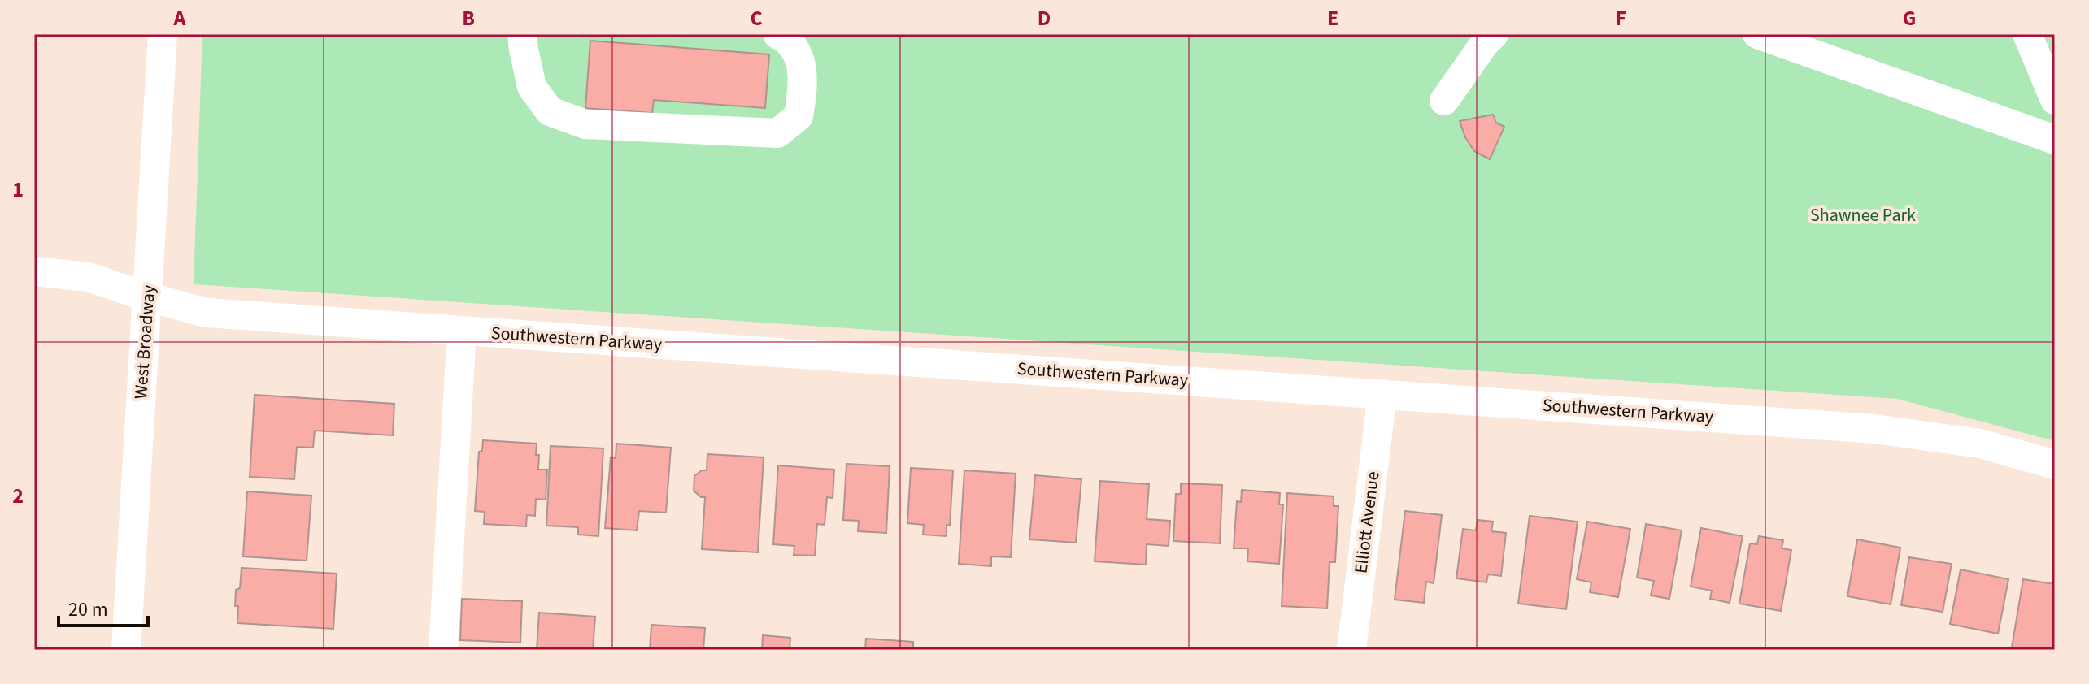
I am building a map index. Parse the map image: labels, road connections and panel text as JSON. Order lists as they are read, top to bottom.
{
  "streets": {
    "street": ["Southwestern Parkway", "West Broadway", "Elliott Avenue"]
  },
  "crossings": [
    ["Southwestern Parkway", "West Broadway"],
    ["Southwestern Parkway", "Elliott Avenue"]
  ],
  "parks": ["Shawnee Park"],
  "scale_bar": "20 m",
  "grid": {
    "columns": [
      "A",
      "B",
      "C",
      "D",
      "E",
      "F",
      "G"
    ],
    "rows": ["1", "2"]
  }
}
